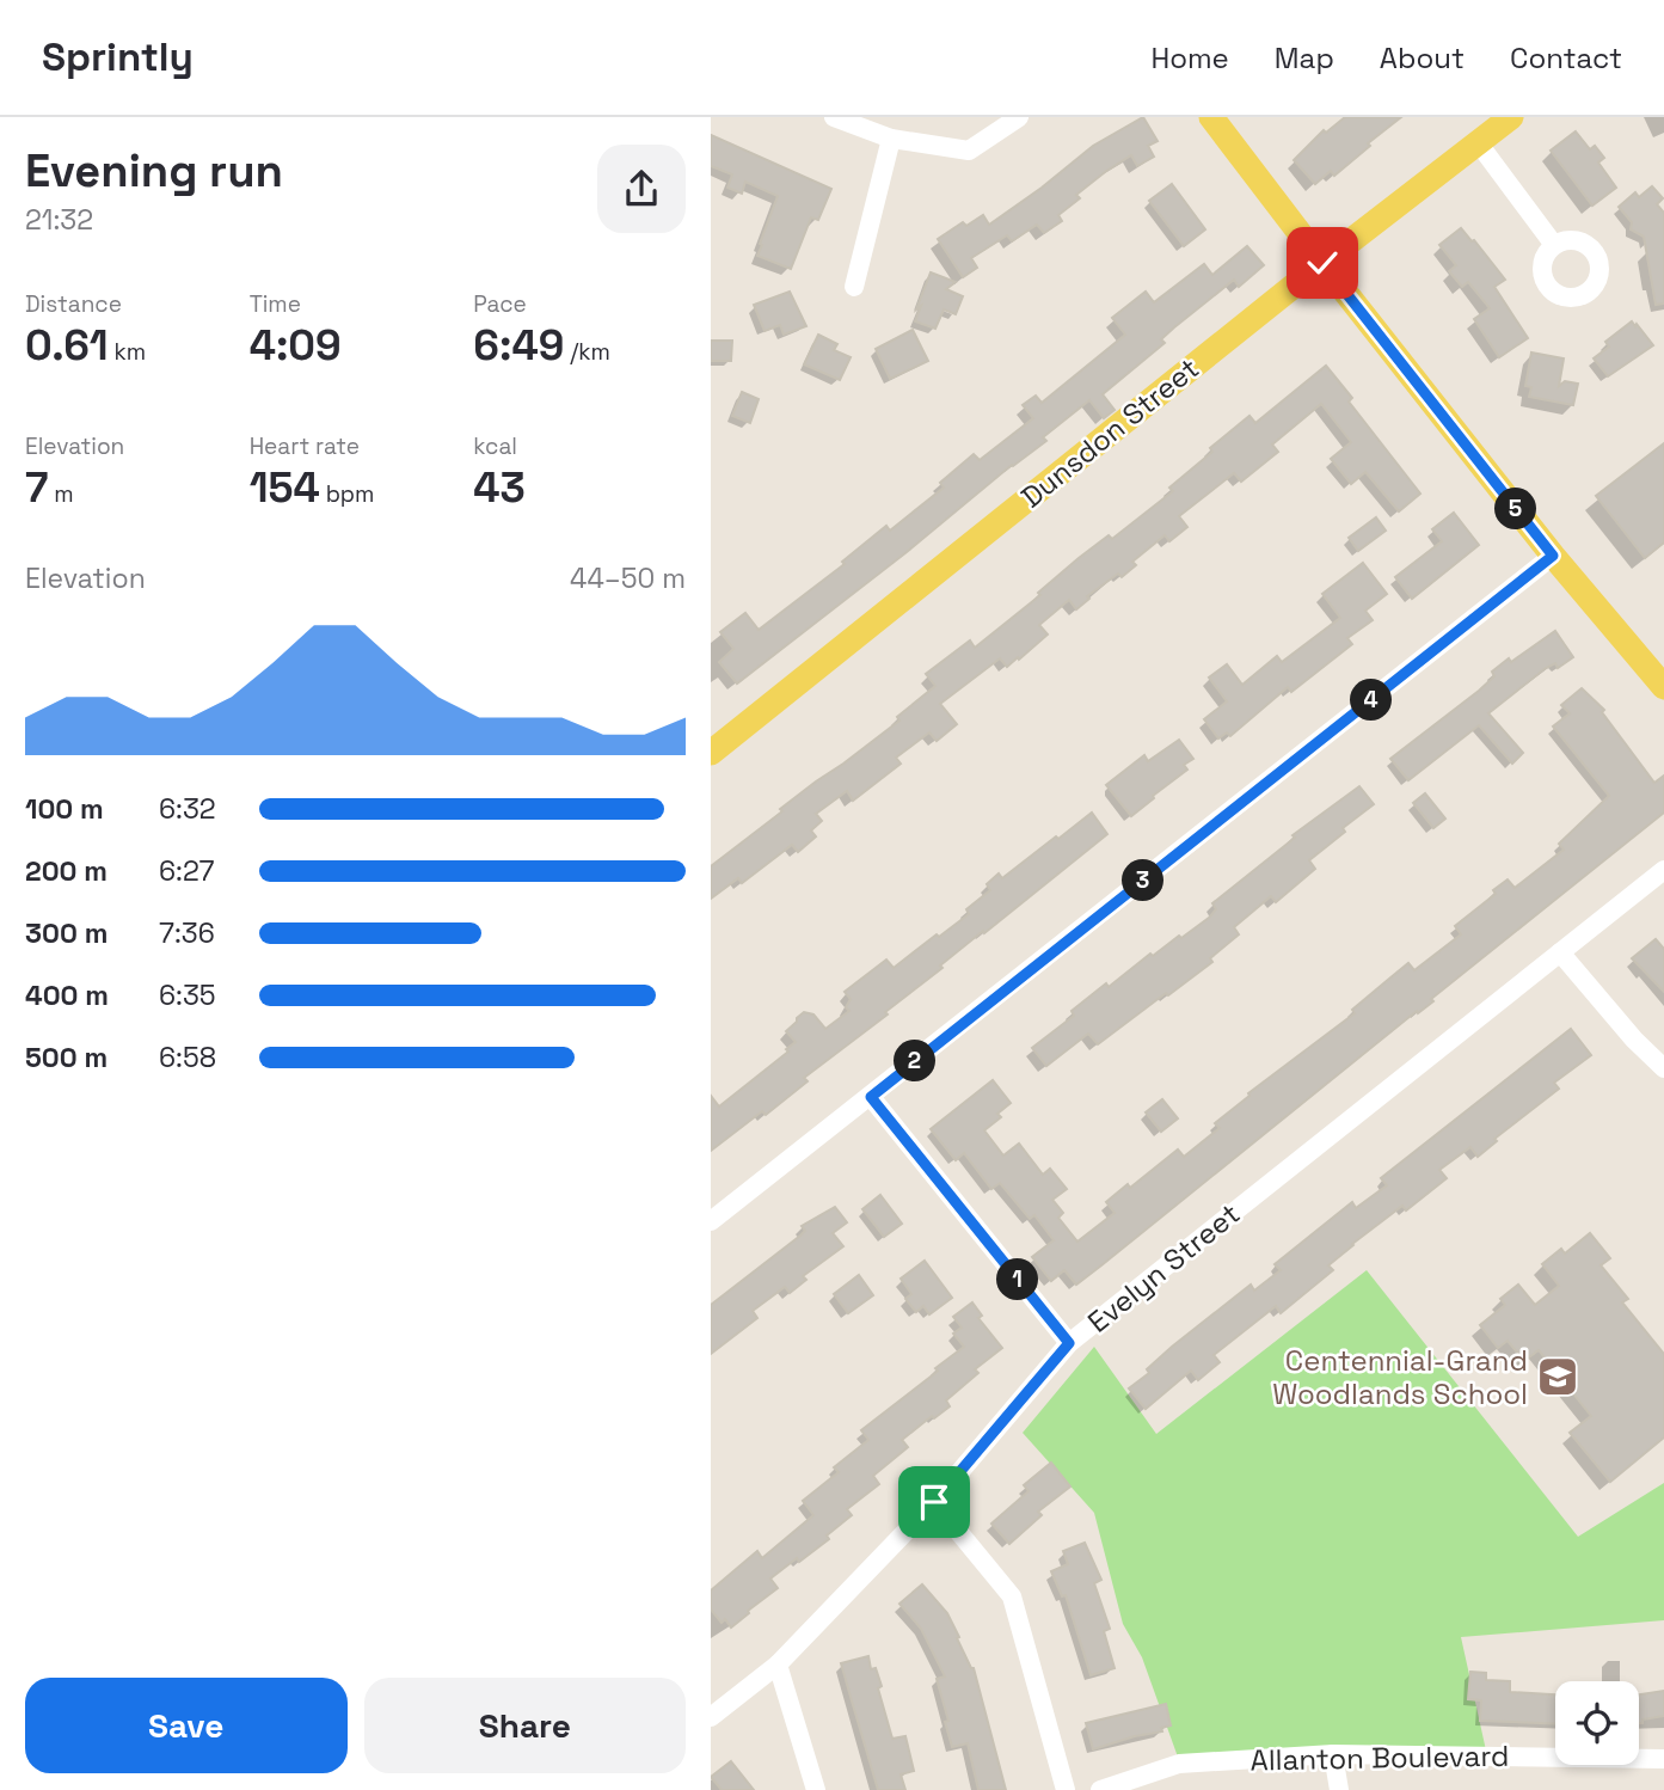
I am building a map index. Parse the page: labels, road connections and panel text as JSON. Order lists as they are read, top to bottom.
{
  "streets": {
    "main road": ["Dunsdon Street"],
    "street": ["Evelyn Street", "Allanton Boulevard"]
  },
  "places": {
    "school or university": ["Centennial-Grand Woodlands School"]
  },
  "page": {
    "header": "Sprintly",
    "nav": [
      "Home",
      "Map",
      "About",
      "Contact"
    ],
    "heading": ["Evening run", "21:32"],
    "stats": [
      ["Distance", "0.61 km"],
      ["Time", "4:09"],
      ["Pace", "6:49 /km"],
      ["Elevation", "7 m"],
      ["Heart rate", "154 bpm"],
      ["kcal", "43"]
    ],
    "pins": [
      "5",
      "4",
      "3",
      "2",
      "1"
    ],
    "chart": ["Elevation", "44–50 m"],
    "list": [
      {
        "name": "100 m",
        "note": "6:32"
      },
      {
        "name": "200 m",
        "note": "6:27"
      },
      {
        "name": "300 m",
        "note": "7:36"
      },
      {
        "name": "400 m",
        "note": "6:35"
      },
      {
        "name": "500 m",
        "note": "6:58"
      }
    ],
    "buttons": ["Save", "Share"]
  }
}
